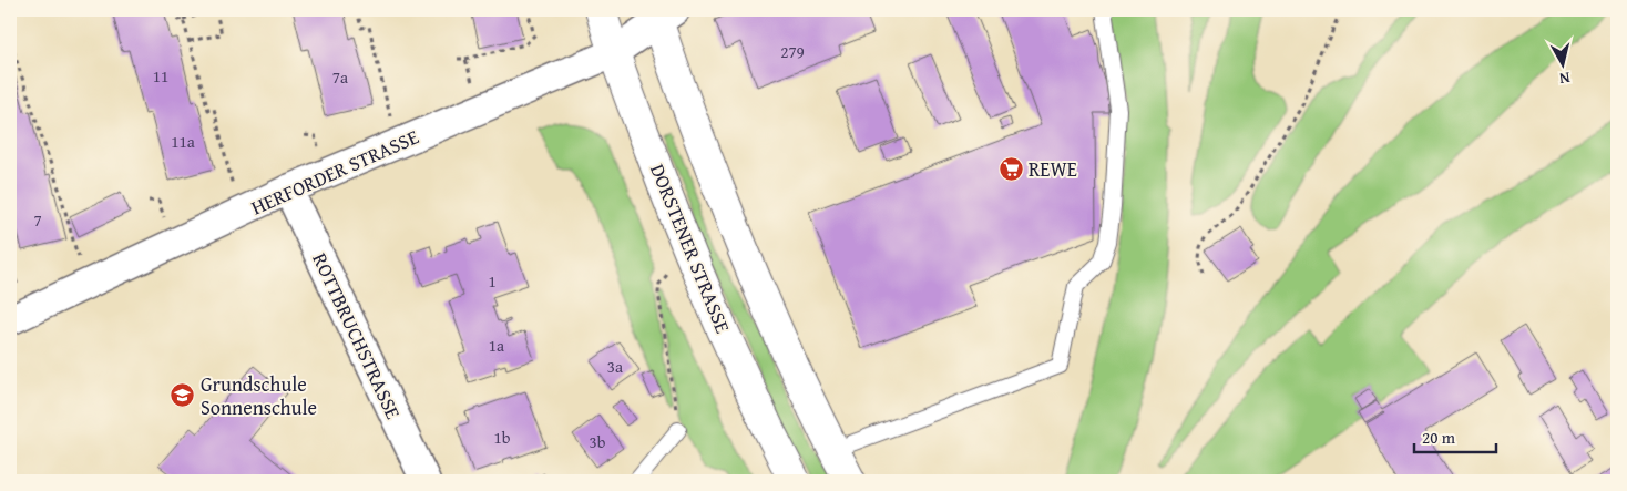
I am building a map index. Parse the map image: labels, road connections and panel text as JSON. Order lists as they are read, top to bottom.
{
  "streets": {
    "main road": ["DORSTENER STRASSE"],
    "street": ["HERFORDER STRASSE", "ROTTBRUCHSTRASSE"]
  },
  "crossings": [
    ["HERFORDER STRASSE", "DORSTENER STRASSE"],
    ["HERFORDER STRASSE", "ROTTBRUCHSTRASSE"]
  ],
  "places": {
    "supermarket": ["REWE"],
    "school or university": ["Grundschule Sonnenschule"]
  },
  "house_numbers": [
    "279",
    "11",
    "7a",
    "11a",
    "7",
    "1",
    "1a",
    "3a",
    "1b",
    "3b"
  ],
  "scale_bar": "20 m",
  "north": "bottom"
}
